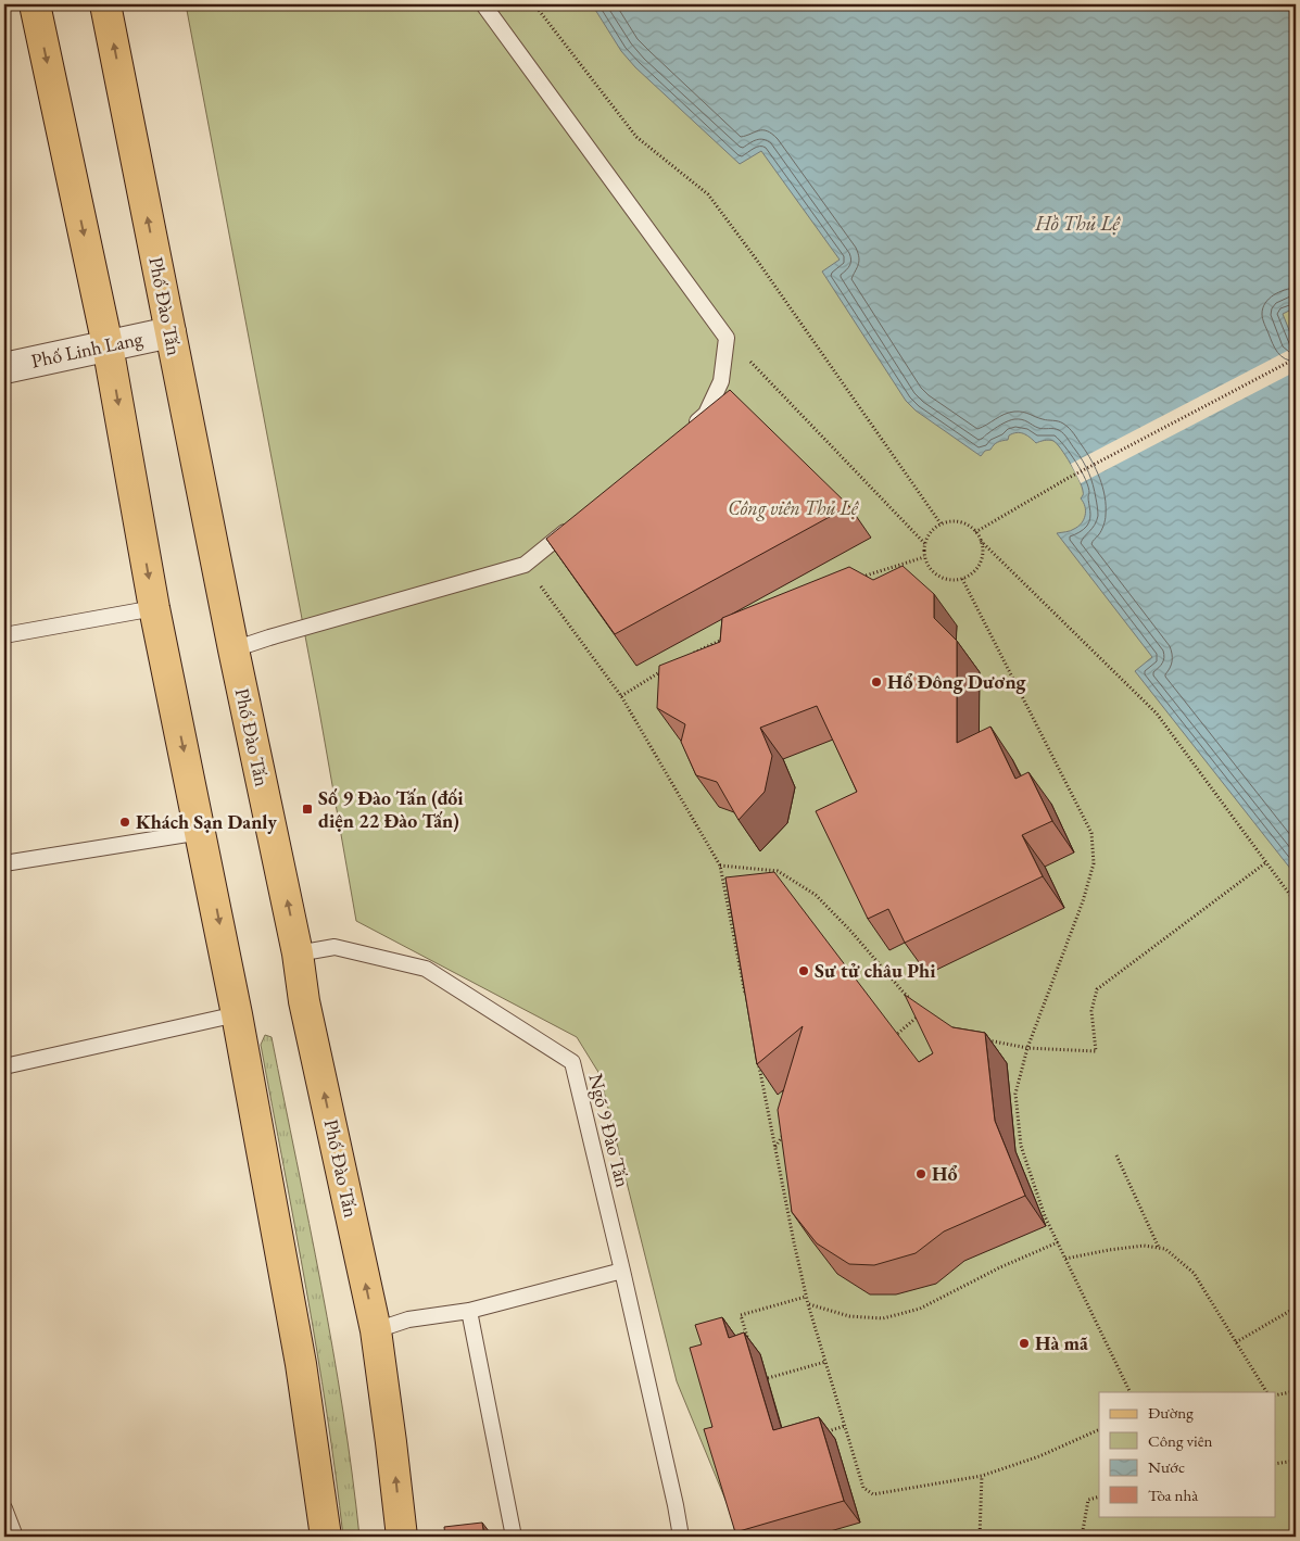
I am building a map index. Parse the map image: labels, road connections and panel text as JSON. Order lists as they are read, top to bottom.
{
  "streets": {
    "main road": ["Phố Đào Tấn"],
    "street": ["Phố Linh Lang"],
    "lane": ["Ngõ 9 Đào Tấn"]
  },
  "crossings": [
    ["Phố Đào Tấn", "Phố Linh Lang"],
    ["Phố Đào Tấn", "Ngõ 9 Đào Tấn"]
  ],
  "water": ["Hồ Thủ Lệ"],
  "parks": ["Công viên Thủ Lệ"],
  "places": {
    "other": [
      "Hổ Đông Dương",
      "Khách Sạn Danly",
      "Sư tử châu Phi",
      "Hổ",
      "Hà mã"
    ],
    "transit": ["Số 9 Đào Tấn (đối diện 22 Đào Tấn)"]
  },
  "legend": [
    "Đường",
    "Công viên",
    "Nước",
    "Tòa nhà"
  ]
}
